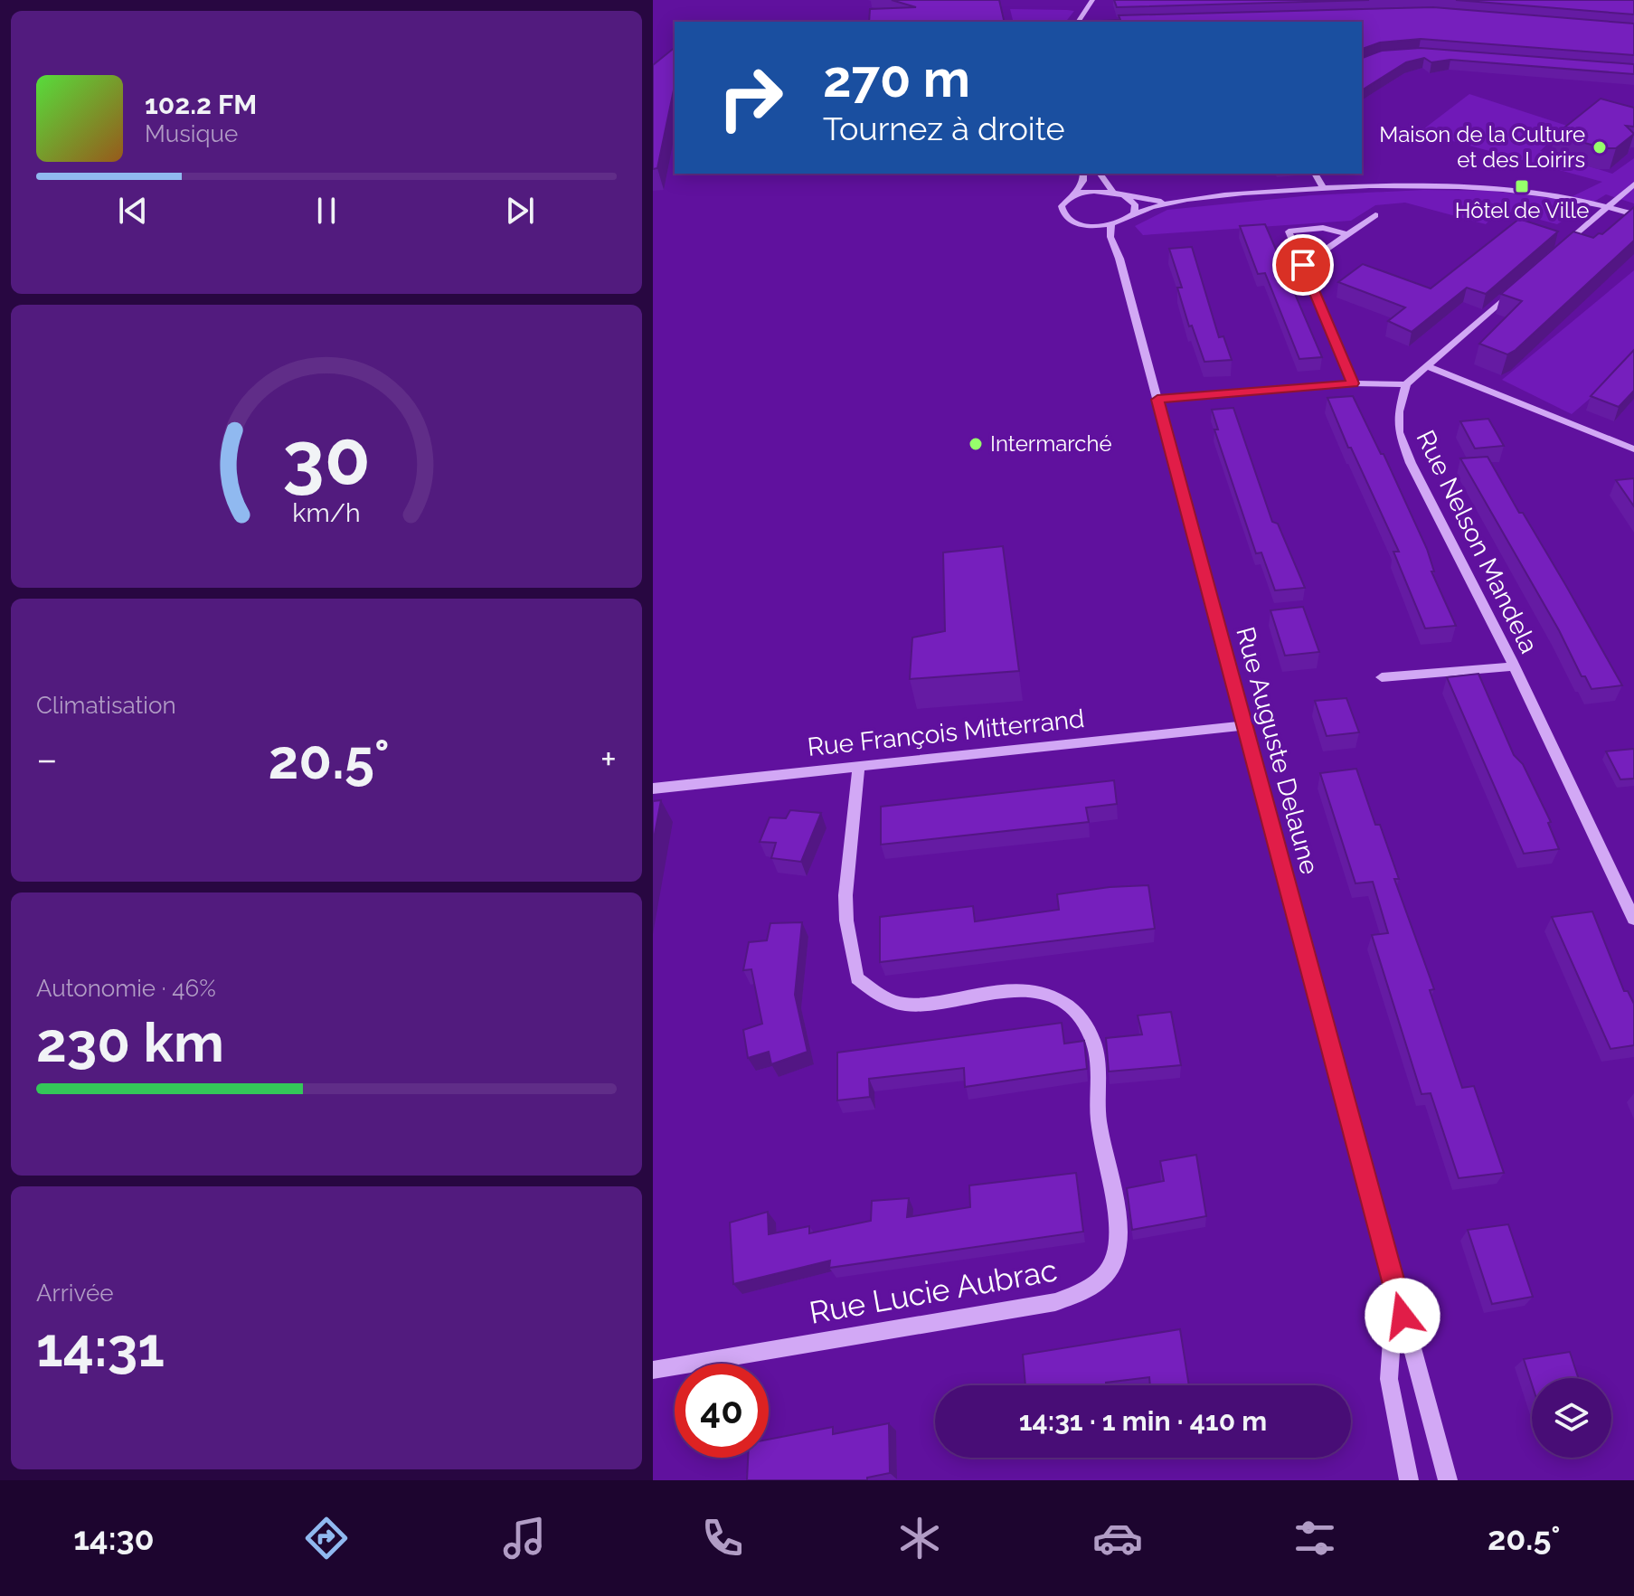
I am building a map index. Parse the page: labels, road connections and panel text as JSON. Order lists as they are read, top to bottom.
{
  "streets": {
    "street": [
      "Rue Nelson Mandela",
      "Rue François Mitterrand",
      "Rue Auguste Delaune",
      "Rue Lucie Aubrac"
    ]
  },
  "crossings": [
    ["Rue François Mitterrand", "Rue Auguste Delaune"],
    ["Rue François Mitterrand", "Rue Lucie Aubrac"]
  ],
  "places": {
    "other": ["Maison de la Culture et des Loirirs", "Intermarché"],
    "transit": ["Hôtel de Ville"]
  },
  "page": {
    "turn": ["270 m", "Tournez à droite"],
    "song": ["102.2 FM", "Musique"],
    "tile": [
      "Climatisation",
      ["Autonomie · 46%", "230 km"],
      ["Arrivée", "14:31"]
    ],
    "heat": ["−", "20.5°", "+"],
    "limit": "40",
    "trip": "14:31 · 1 min · 410 m",
    "tabs": ["14:30", "20.5°"],
    "gauge": ["30", "km/h"]
  }
}
